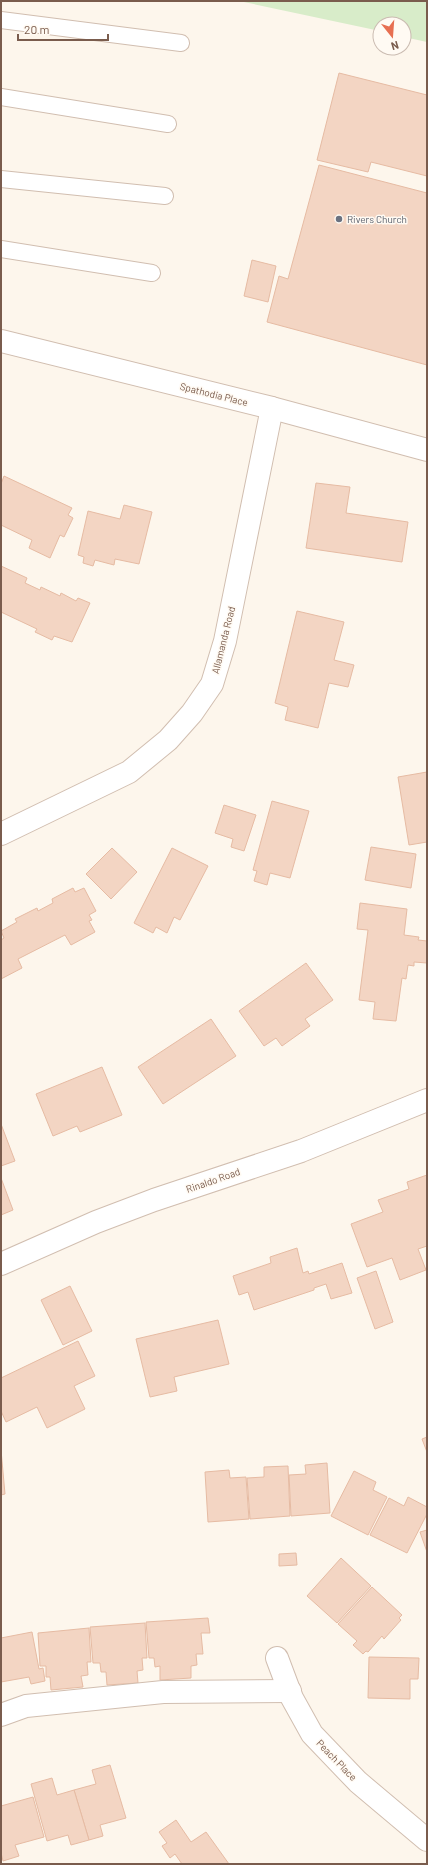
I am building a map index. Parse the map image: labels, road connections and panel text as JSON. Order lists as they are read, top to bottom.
{
  "streets": {
    "street": [
      "Spathodia Place",
      "Allamanda Road",
      "Rinaldo Road",
      "Peach Place"
    ]
  },
  "crossings": [
    ["Spathodia Place", "Allamanda Road"]
  ],
  "places": ["Rivers Church"],
  "scale_bar": "20 m",
  "north": "bottom"
}
